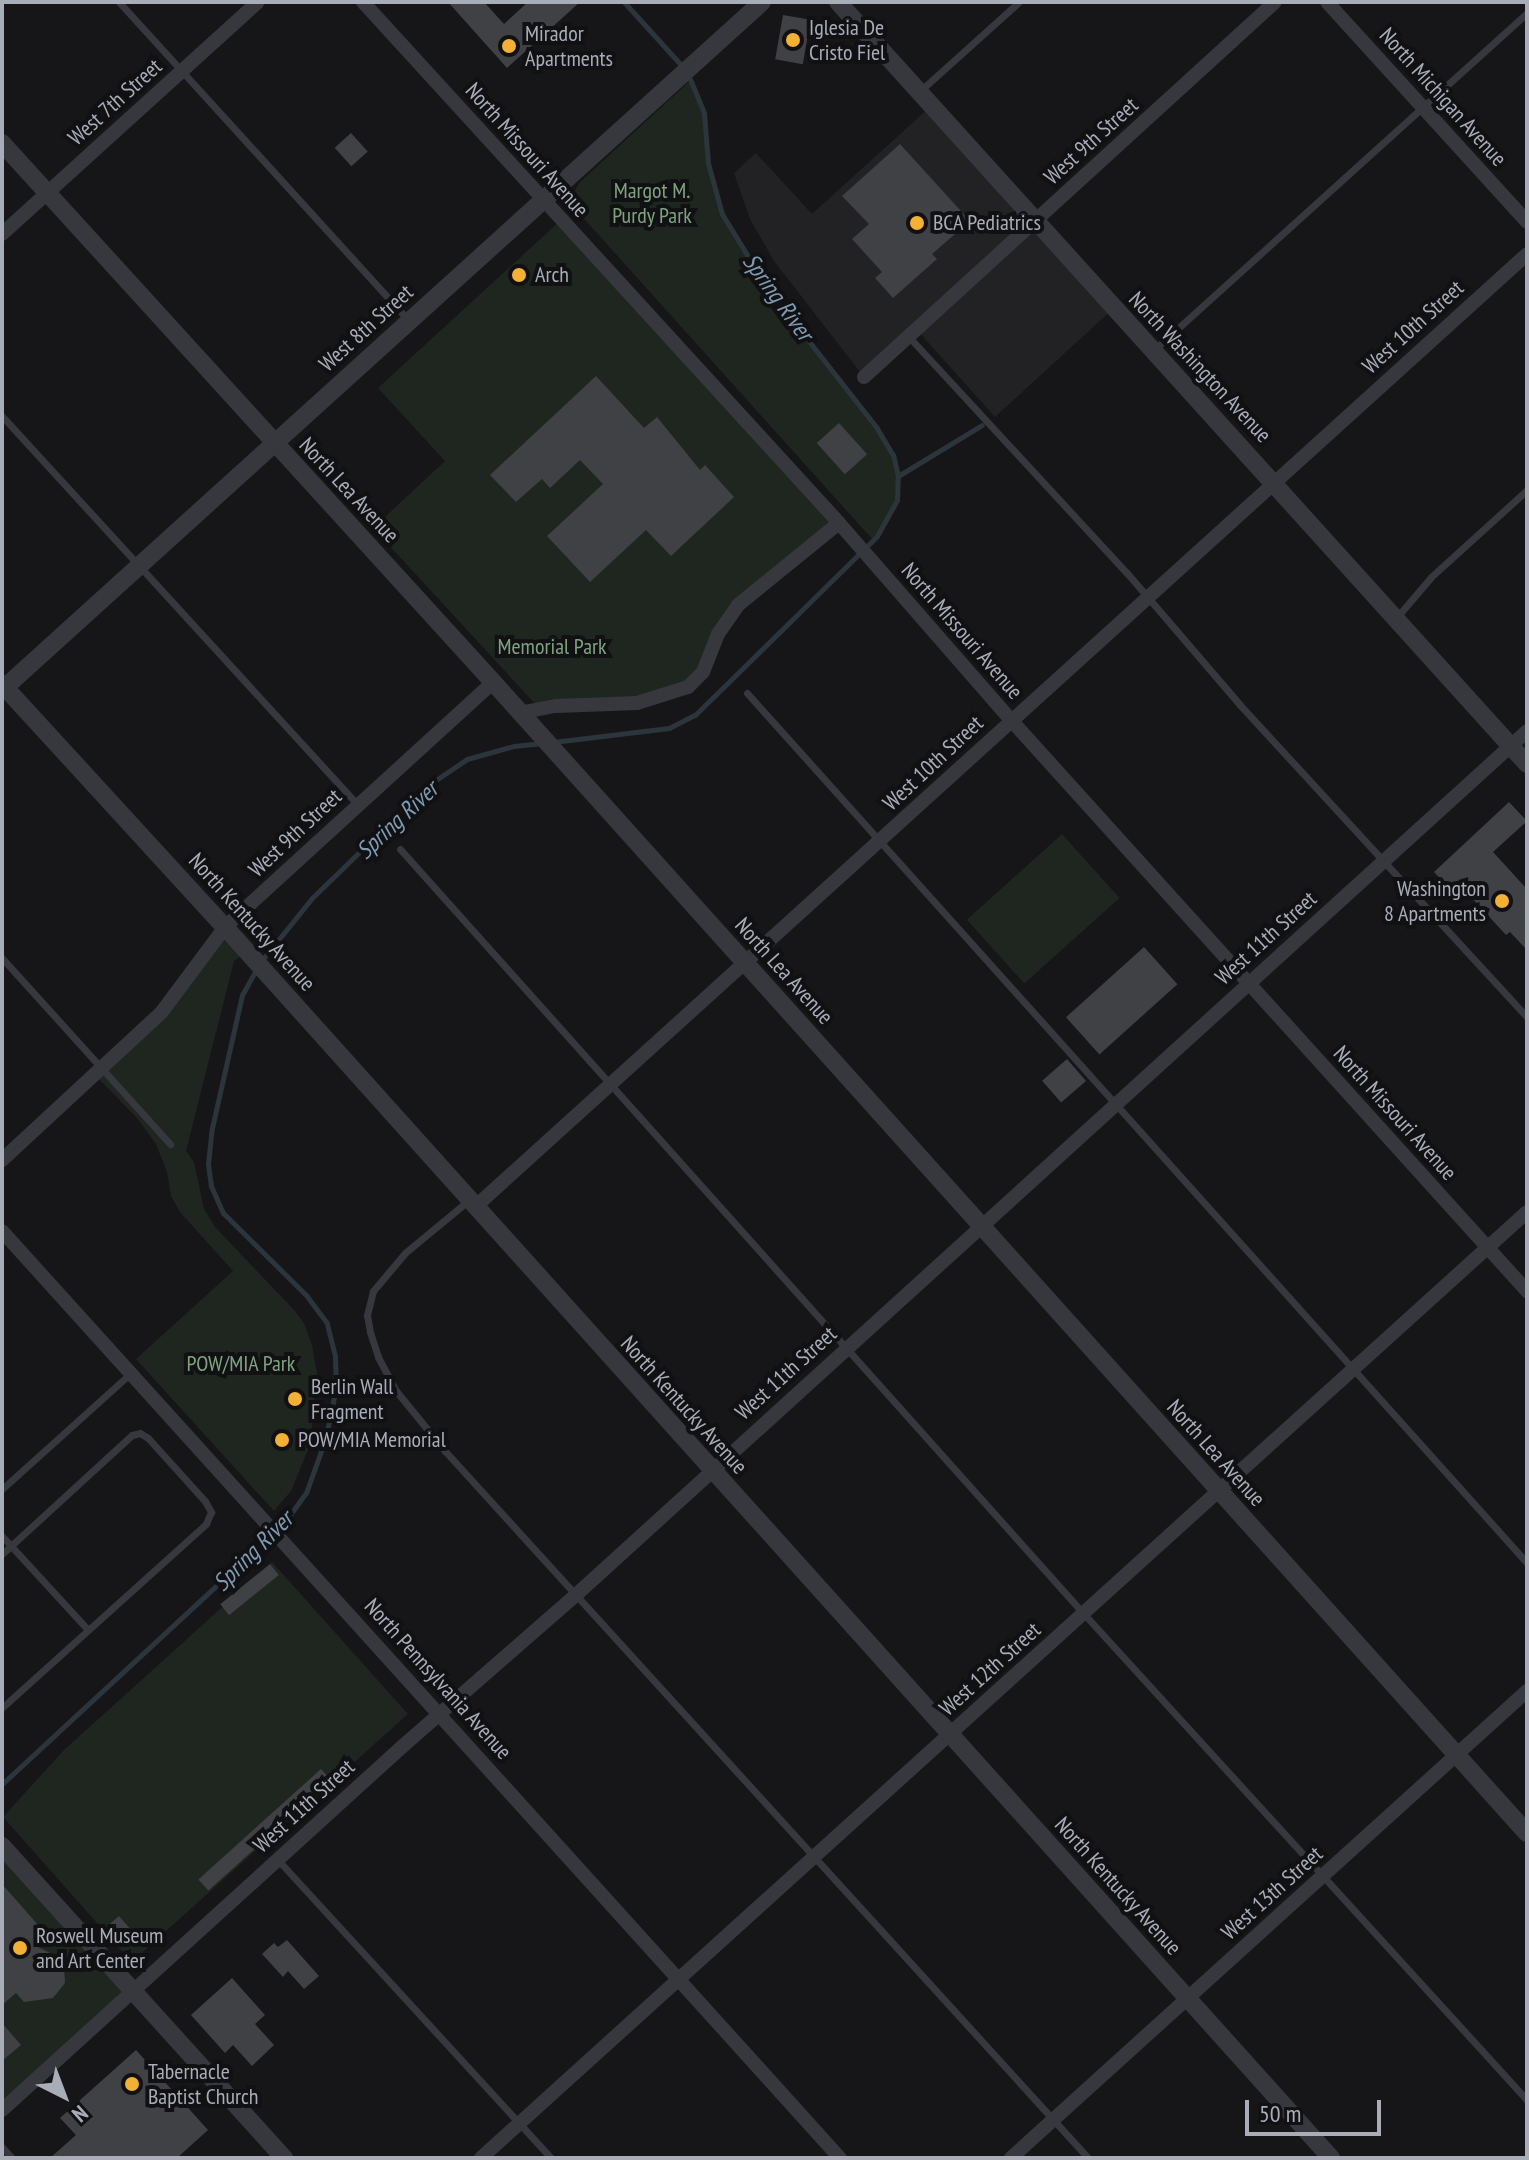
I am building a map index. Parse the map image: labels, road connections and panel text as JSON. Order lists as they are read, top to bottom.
{
  "streets": {
    "street": [
      "North Michigan Avenue",
      "West 7th Street",
      "West 9th Street",
      "North Missouri Avenue",
      "West 10th Street",
      "West 8th Street",
      "North Washington Avenue",
      "North Lea Avenue",
      "North Kentucky Avenue",
      "West 11th Street",
      "West 12th Street",
      "North Pennsylvania Avenue",
      "West 13th Street"
    ]
  },
  "crossings": [
    ["West 7th Street", "North Lea Avenue"],
    ["West 9th Street", "North Washington Avenue"],
    ["West 9th Street", "North Lea Avenue"],
    ["West 9th Street", "North Kentucky Avenue"],
    ["North Missouri Avenue", "West 10th Street"],
    ["North Missouri Avenue", "West 8th Street"],
    ["North Missouri Avenue", "West 11th Street"],
    ["North Missouri Avenue", "West 12th Street"],
    ["West 10th Street", "North Washington Avenue"],
    ["West 10th Street", "North Lea Avenue"],
    ["West 10th Street", "North Kentucky Avenue"],
    ["West 8th Street", "North Lea Avenue"],
    ["West 8th Street", "North Kentucky Avenue"],
    ["North Washington Avenue", "West 11th Street"],
    ["North Lea Avenue", "West 11th Street"],
    ["North Lea Avenue", "West 12th Street"],
    ["North Lea Avenue", "West 13th Street"],
    ["North Kentucky Avenue", "West 11th Street"],
    ["North Kentucky Avenue", "West 12th Street"],
    ["North Kentucky Avenue", "West 13th Street"],
    ["West 11th Street", "North Pennsylvania Avenue"],
    ["West 12th Street", "North Pennsylvania Avenue"]
  ],
  "water": ["Spring River"],
  "parks": ["Margot M. Purdy Park", "Memorial Park", "POW/MIA Park"],
  "places": [
    "Iglesia De Cristo Fiel",
    "Mirador Apartments",
    "BCA Pediatrics",
    "Arch",
    "Washington 8 Apartments",
    "Berlin Wall Fragment",
    "POW/MIA Memorial",
    "Roswell Museum and Art Center",
    "Tabernacle Baptist Church"
  ],
  "scale_bar": "50 m",
  "north": "bottom right"
}
